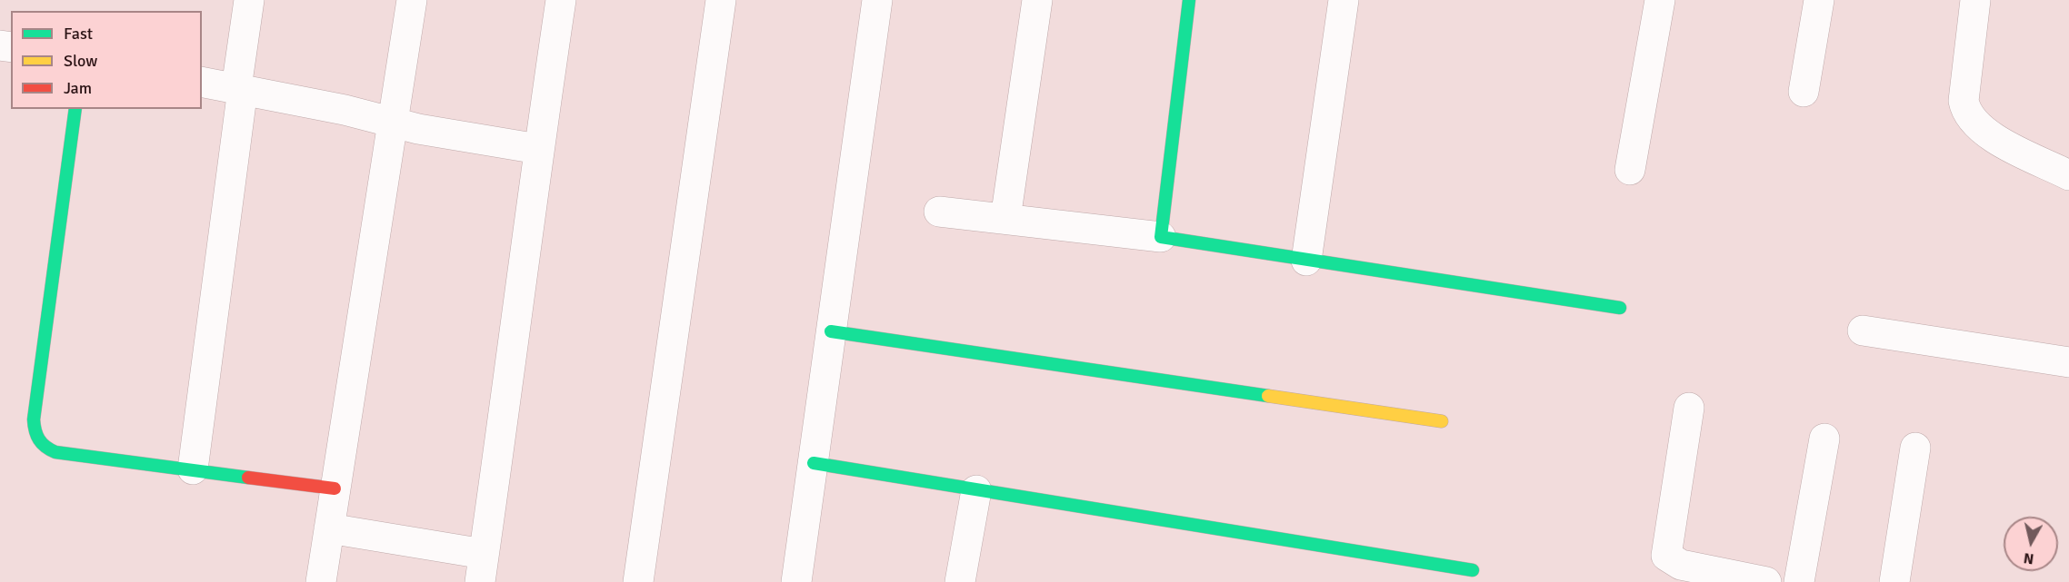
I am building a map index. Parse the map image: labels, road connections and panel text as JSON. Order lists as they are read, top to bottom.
{
  "legend": ["Fast", "Slow", "Jam"],
  "north": "bottom"
}
